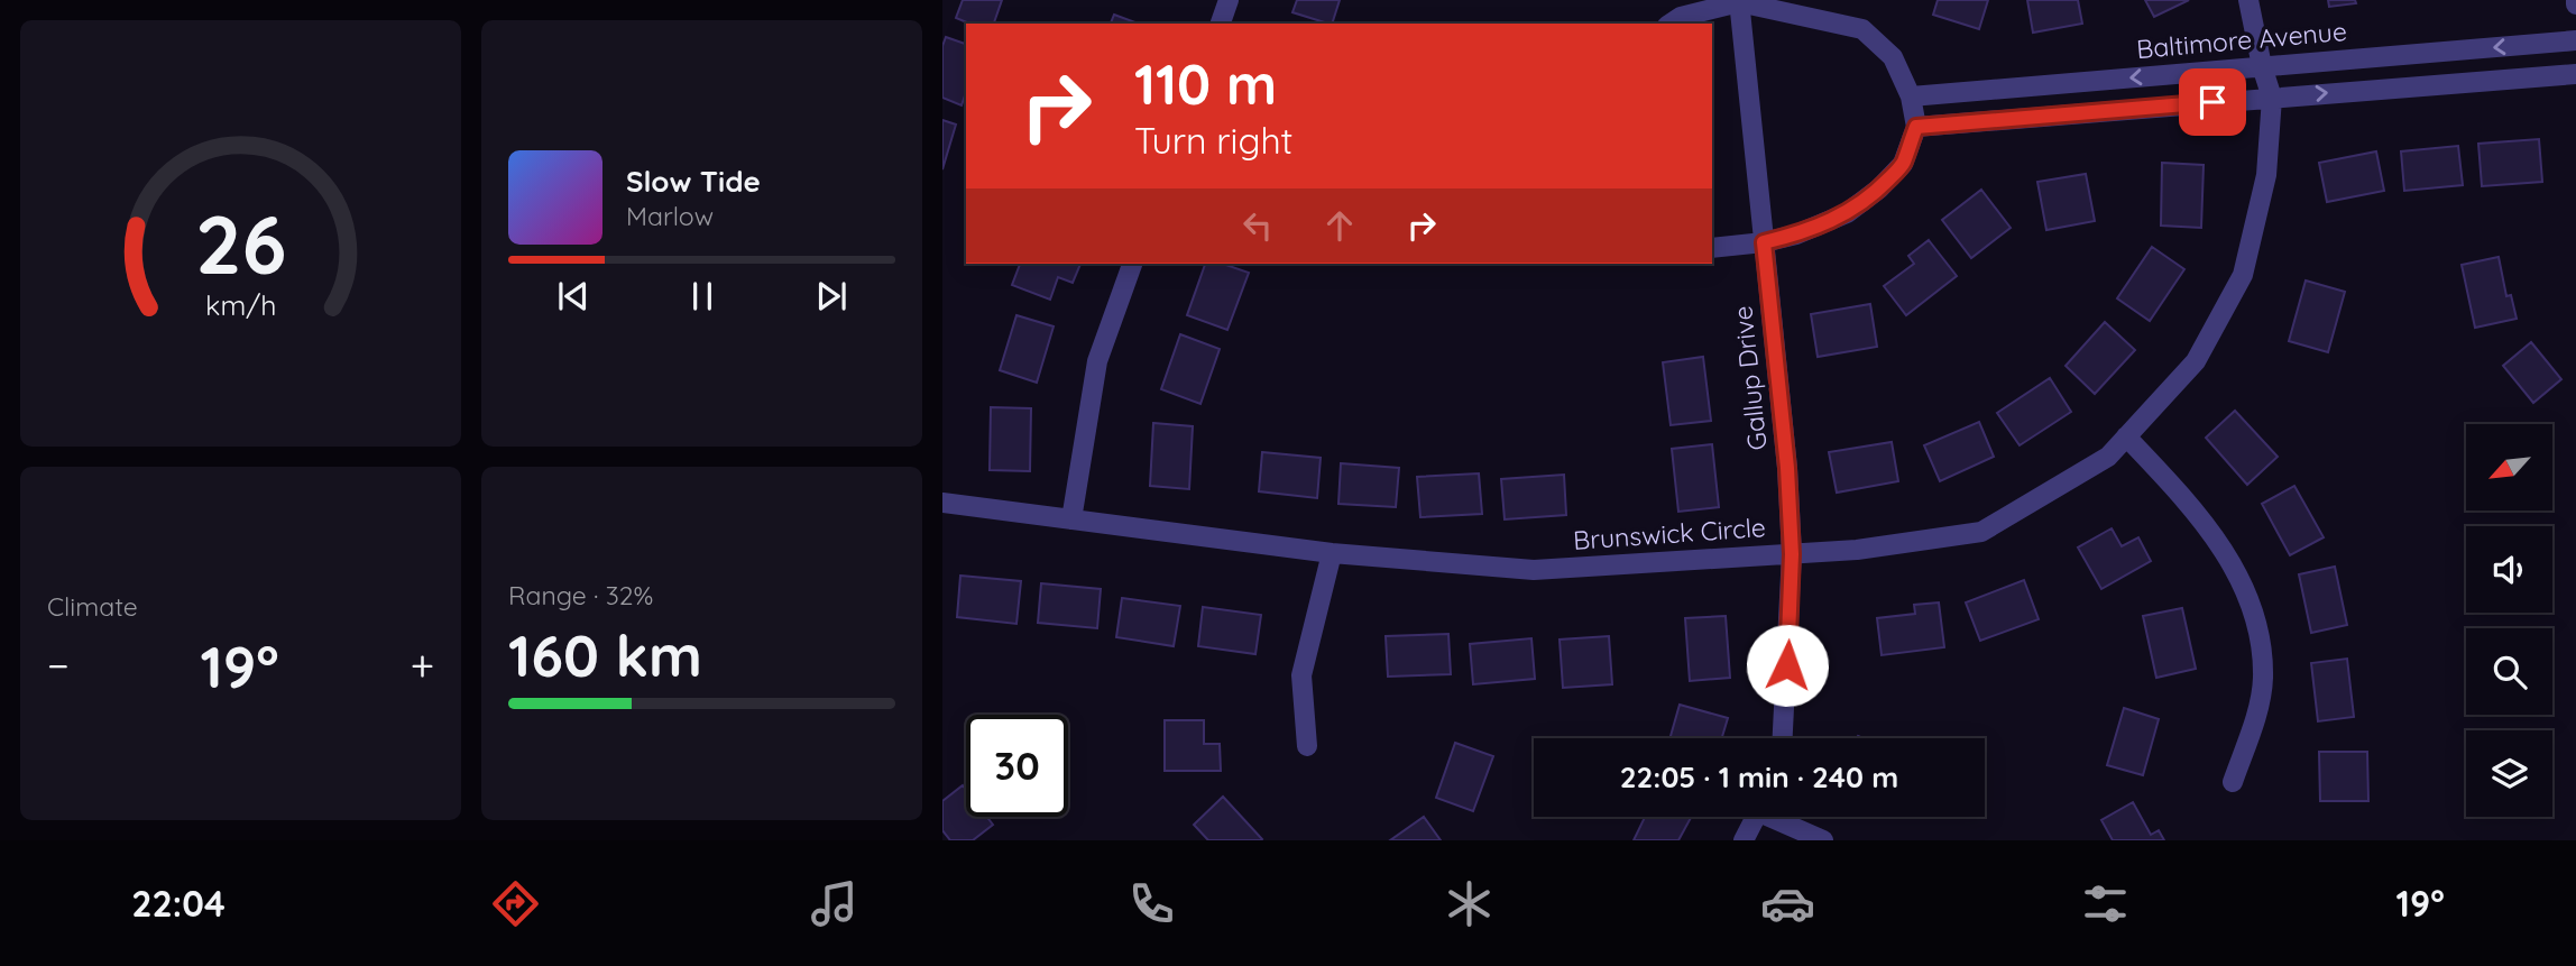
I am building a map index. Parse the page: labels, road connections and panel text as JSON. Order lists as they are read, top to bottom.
{
  "streets": {
    "street": ["Baltimore Avenue", "Gallup Drive", "Brunswick Circle"]
  },
  "crossings": [
    ["Baltimore Avenue", "Brunswick Circle"],
    ["Gallup Drive", "Brunswick Circle"]
  ],
  "north": "bottom left",
  "page": {
    "turn": ["110 m", "Turn right"],
    "song": ["Slow Tide", "Marlow"],
    "tile": [
      "Climate",
      ["Range · 32%", "160 km"]
    ],
    "heat": ["−", "19°", "+"],
    "limit": "30",
    "trip": "22:05 · 1 min · 240 m",
    "tabs": ["22:04", "19°"],
    "gauge": ["26", "km/h"]
  }
}
